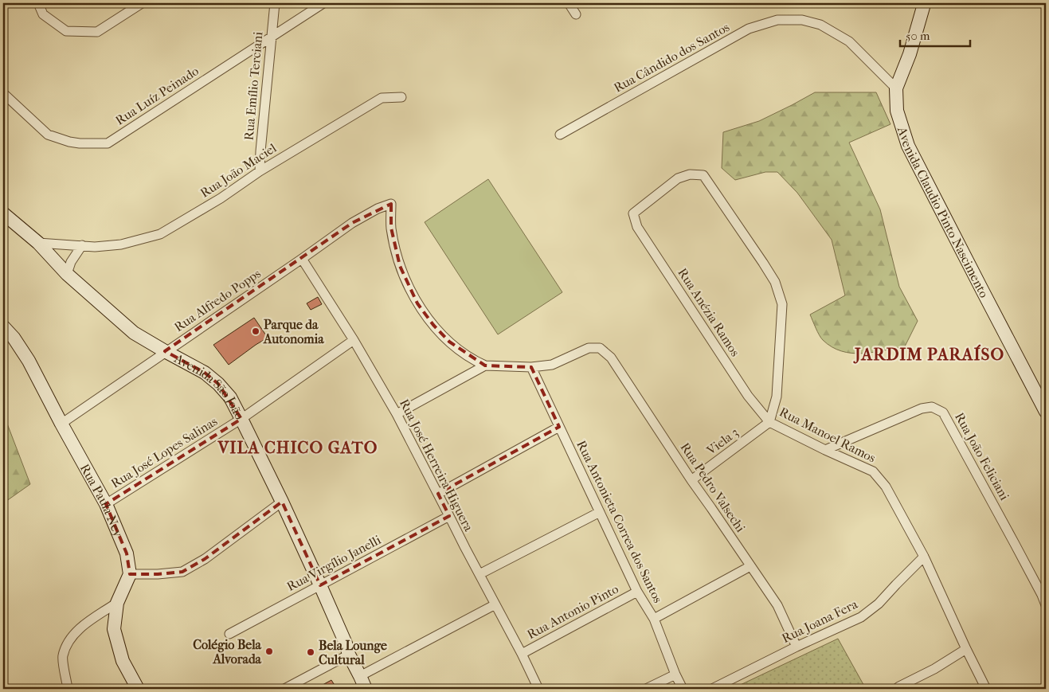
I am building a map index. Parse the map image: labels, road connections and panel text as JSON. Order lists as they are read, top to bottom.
{
  "streets": {
    "main road": ["Avenida Claudio Pinto Nascimento", "Avenida São João", "Rua Paula Ney"],
    "street": [
      "Rua Cândido dos Santos",
      "Rua Emílio Terciani",
      "Rua Luíz Peinado",
      "Rua João Maciel",
      "Rua Alfredo Popps",
      "Rua Anézia Ramos",
      "Rua Manoel Ramos",
      "Viela 3",
      "Rua José Lopes Salinas",
      "Rua João Feliciani",
      "Rua José Herreira Higuera",
      "Rua Pedro Valsechi",
      "Rua Antonieta Correa dos Santos",
      "Rua Virgílio Janelli",
      "Rua Antonio Pinto",
      "Rua Joana Fera"
    ]
  },
  "crossings": [
    ["Rua Cândido dos Santos", "Avenida Claudio Pinto Nascimento"],
    ["Rua Emílio Terciani", "Rua Luíz Peinado"],
    ["Rua Emílio Terciani", "Rua João Maciel"],
    ["Rua João Maciel", "Avenida São João"],
    ["Rua Alfredo Popps", "Avenida São João"],
    ["Rua Alfredo Popps", "Rua José Herreira Higuera"],
    ["Rua Alfredo Popps", "Rua Paula Ney"],
    ["Rua Anézia Ramos", "Rua Manoel Ramos"],
    ["Rua Anézia Ramos", "Viela 3"],
    ["Avenida São João", "Rua José Lopes Salinas"],
    ["Avenida São João", "Rua Virgílio Janelli"],
    ["Rua Manoel Ramos", "Viela 3"],
    ["Rua Manoel Ramos", "Rua João Feliciani"],
    ["Rua Manoel Ramos", "Rua Joana Fera"],
    ["Viela 3", "Rua Pedro Valsechi"],
    ["Rua José Lopes Salinas", "Rua José Herreira Higuera"],
    ["Rua José Lopes Salinas", "Rua Paula Ney"],
    ["Rua José Herreira Higuera", "Rua Virgílio Janelli"],
    ["Rua José Herreira Higuera", "Rua Antonio Pinto"],
    ["Rua Pedro Valsechi", "Rua Antonieta Correa dos Santos"],
    ["Rua Pedro Valsechi", "Rua Joana Fera"],
    ["Rua Antonieta Correa dos Santos", "Rua Antonio Pinto"]
  ],
  "districts": ["JARDIM PARAÍSO", "VILA CHICO GATO"],
  "places": ["Parque da Autonomia", "Colégio Bela Alvorada", "Bela Lounge Cultural"],
  "scale_bar": "50 m"
}
